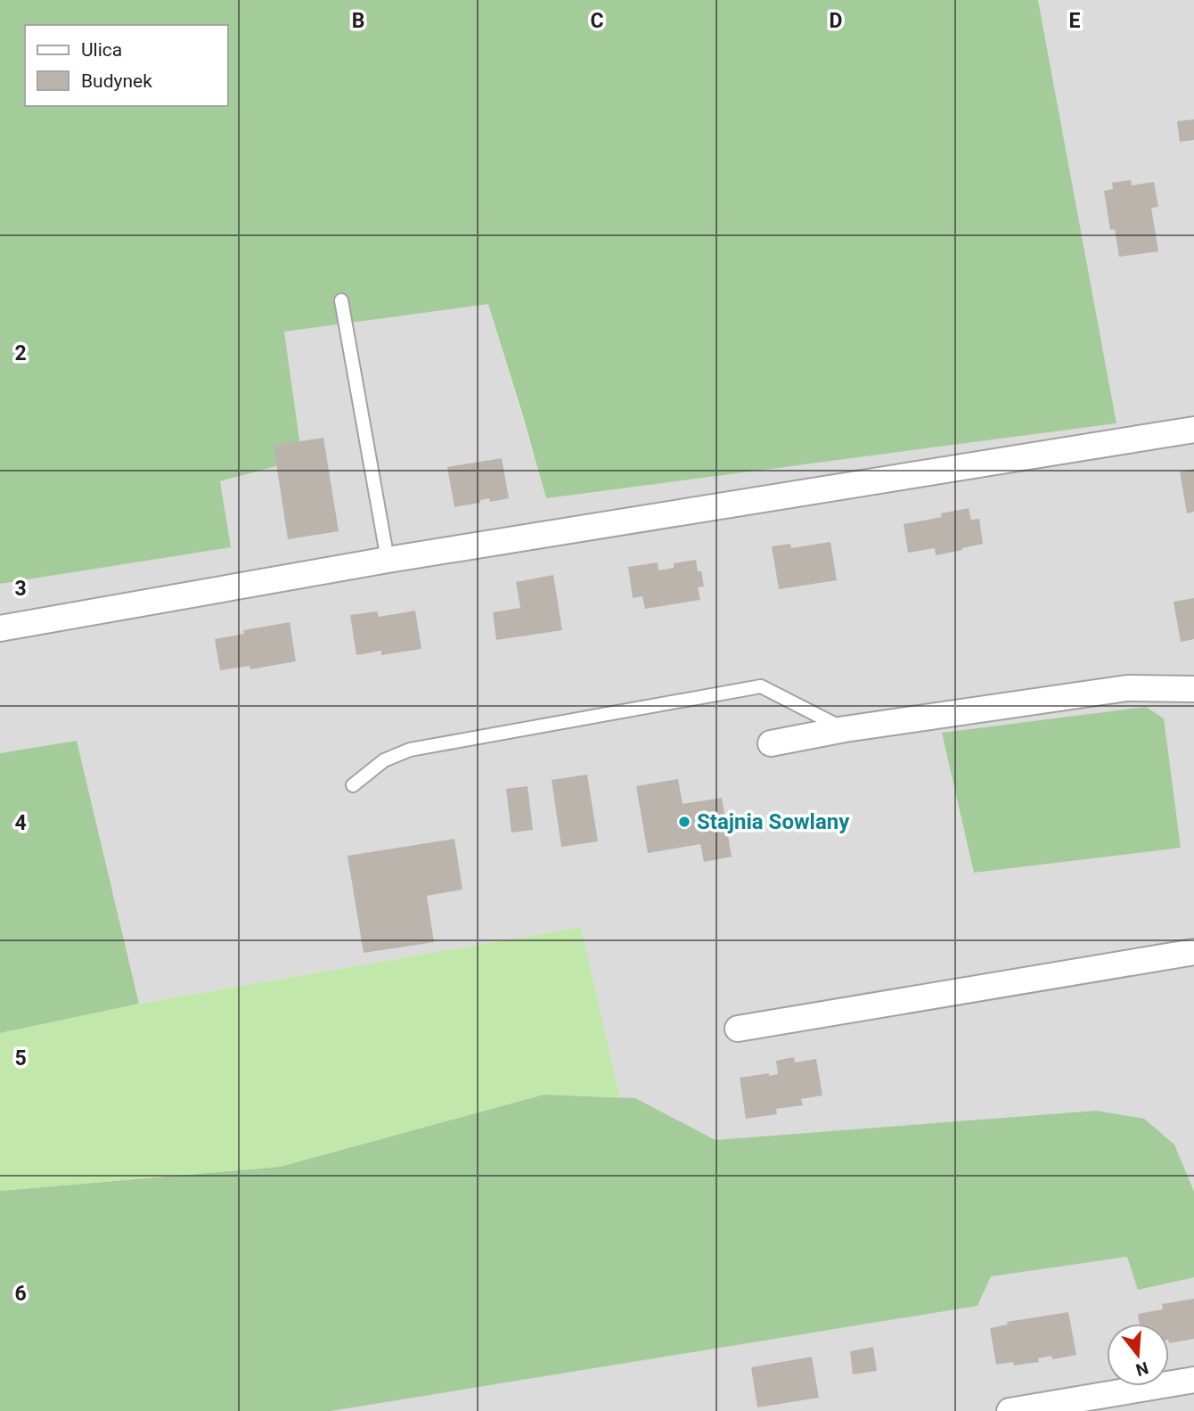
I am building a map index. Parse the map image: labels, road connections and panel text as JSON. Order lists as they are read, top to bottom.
{
  "places": ["Stajnia Sowlany"],
  "legend": ["Ulica", "Budynek"],
  "north": "bottom",
  "grid": {
    "columns": [
      "B",
      "C",
      "D",
      "E"
    ],
    "rows": [
      "2",
      "3",
      "4",
      "5",
      "6"
    ]
  }
}
